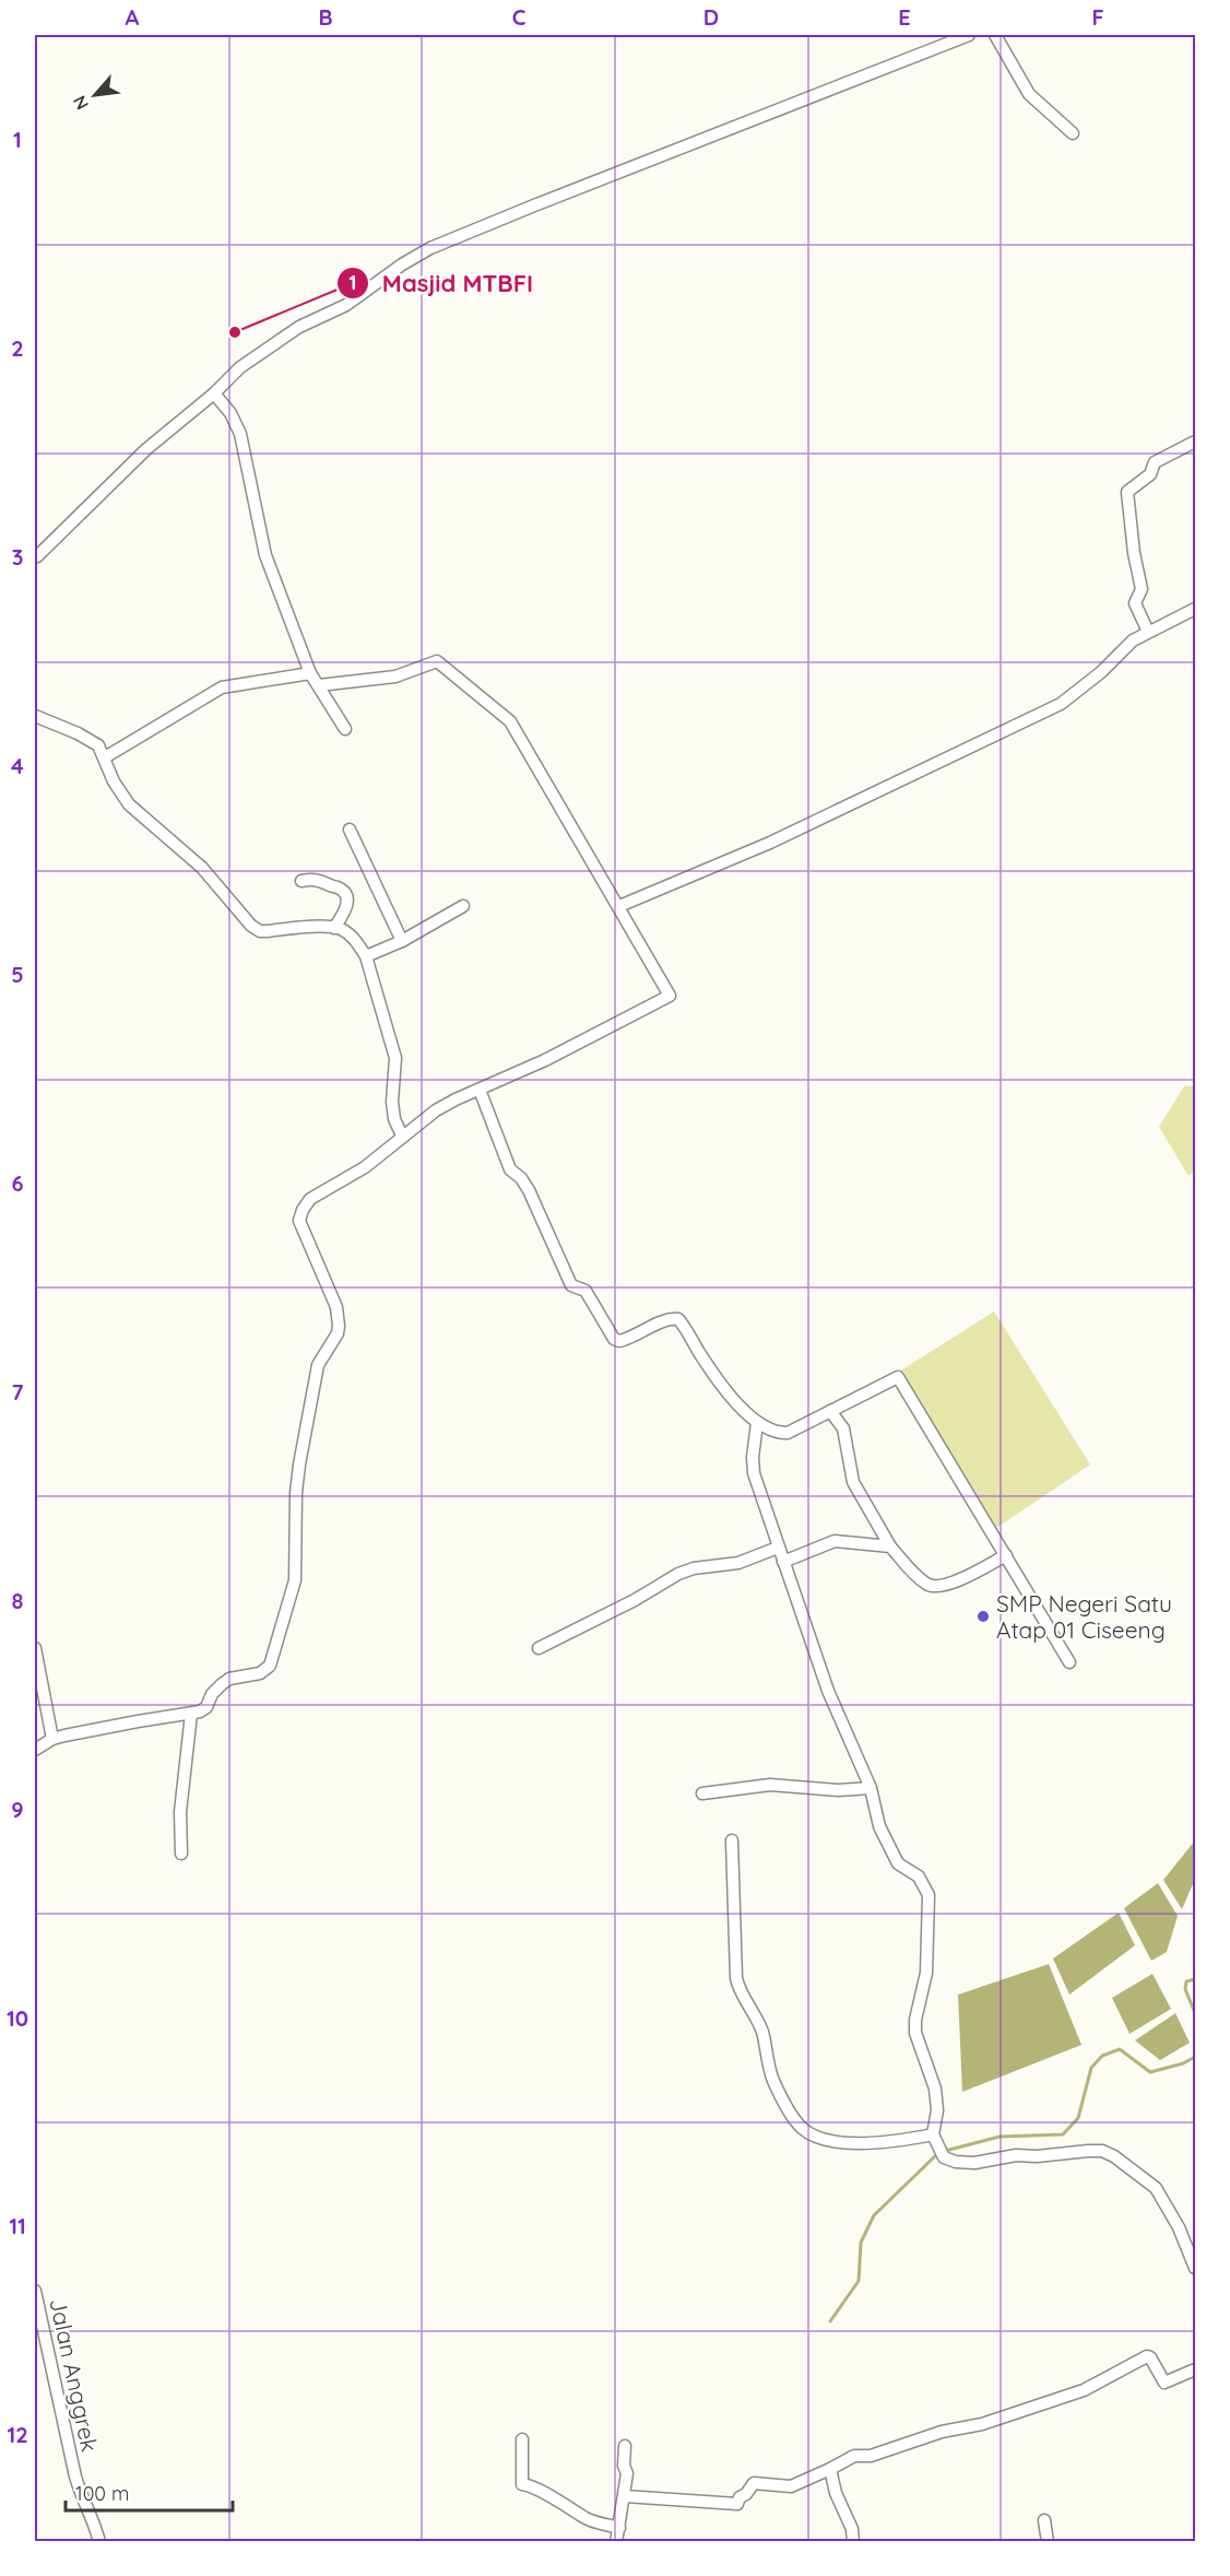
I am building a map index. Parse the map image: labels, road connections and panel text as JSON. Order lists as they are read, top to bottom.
{
  "streets": {
    "street": ["Jalan Anggrek"]
  },
  "places": ["Masjid MTBFI", "SMP Negeri Satu Atap 01 Ciseeng"],
  "scale_bar": "100 m",
  "north": "bottom left",
  "grid": {
    "columns": [
      "A",
      "B",
      "C",
      "D",
      "E",
      "F"
    ],
    "rows": [
      "1",
      "2",
      "3",
      "4",
      "5",
      "6",
      "7",
      "8",
      "9",
      "10",
      "11",
      "12"
    ]
  }
}
